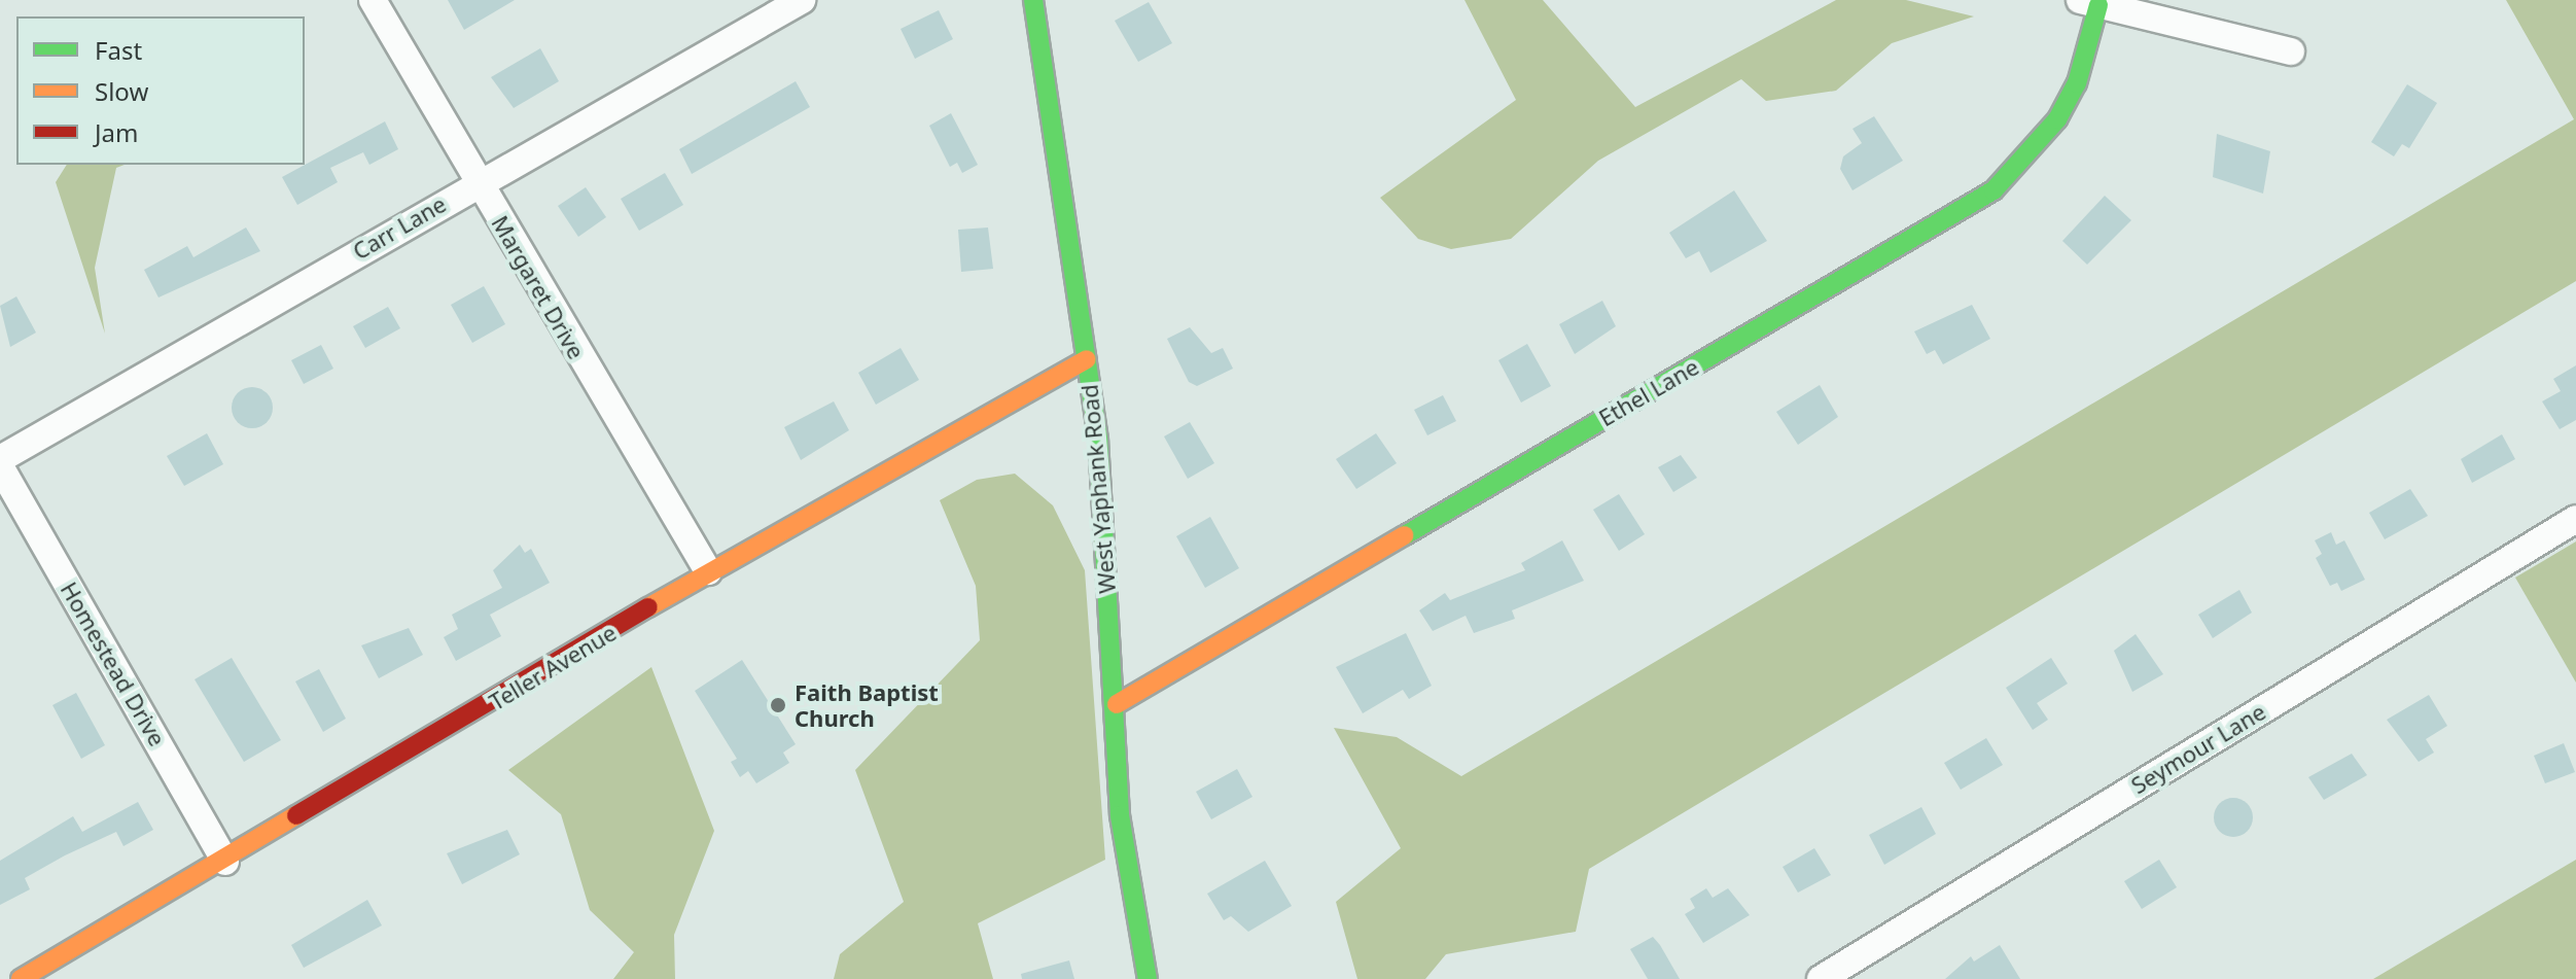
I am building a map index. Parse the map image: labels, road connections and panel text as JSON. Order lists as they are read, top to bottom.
{
  "streets": {
    "street": [
      "Carr Lane",
      "Margaret Drive",
      "Ethel Lane",
      "West Yaphank Road",
      "Homestead Drive",
      "Teller Avenue",
      "Seymour Lane"
    ]
  },
  "crossings": [
    ["Carr Lane", "Margaret Drive"],
    ["Margaret Drive", "Teller Avenue"],
    ["Ethel Lane", "West Yaphank Road"],
    ["West Yaphank Road", "Teller Avenue"],
    ["Homestead Drive", "Teller Avenue"]
  ],
  "places": ["Faith Baptist Church"],
  "legend": ["Fast", "Slow", "Jam"]
}
